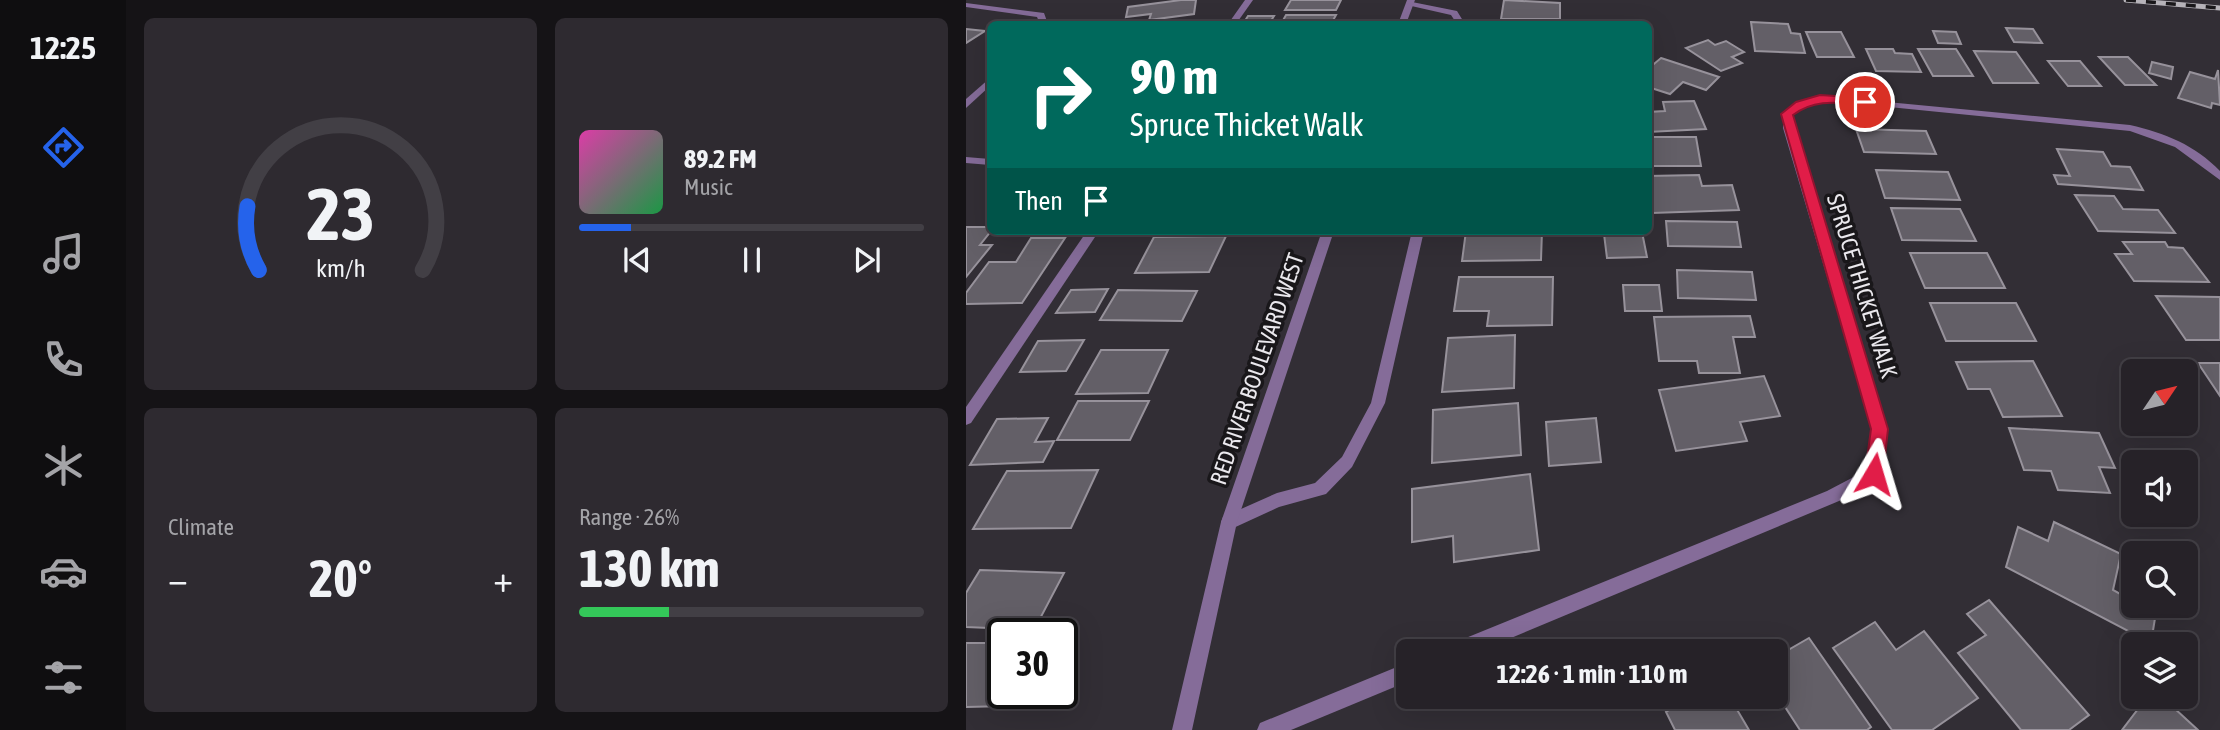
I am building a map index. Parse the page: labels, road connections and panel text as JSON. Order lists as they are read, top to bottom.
{
  "streets": {
    "street": ["SPRUCE THICKET WALK", "RED RIVER BOULEVARD WEST"]
  },
  "north": "top right",
  "page": {
    "tabs": "12:25",
    "turn": ["90 m", "Spruce Thicket Walk"],
    "song": ["89.2 FM", "Music"],
    "then": "Then",
    "tile": [
      "Climate",
      ["Range · 26%", "130 km"]
    ],
    "heat": ["−", "20°", "+"],
    "limit": "30",
    "trip": "12:26 · 1 min · 110 m",
    "gauge": ["23", "km/h"]
  }
}
